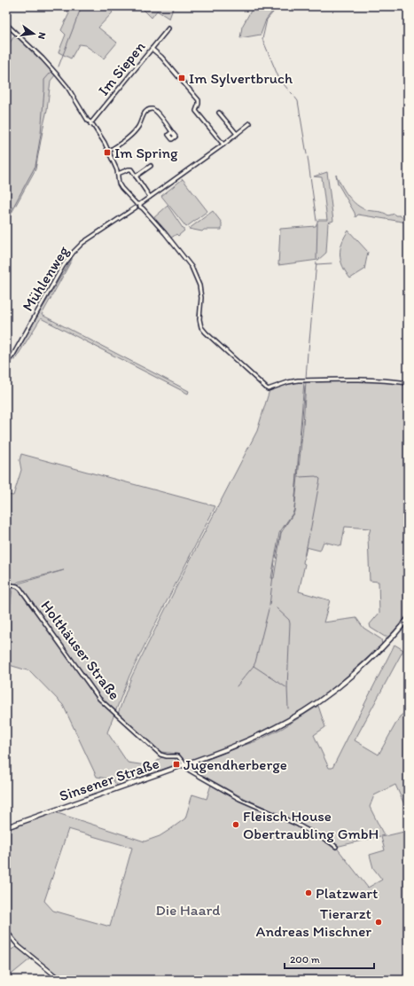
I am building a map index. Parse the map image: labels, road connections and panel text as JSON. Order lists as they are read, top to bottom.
{
  "streets": {
    "main road": ["Sinsener Straße"],
    "street": ["Im Siepen", "Mühlenweg", "Holthäuser Straße"]
  },
  "crossings": [
    ["Holthäuser Straße", "Sinsener Straße"]
  ],
  "parks": ["Die Haard"],
  "places": {
    "transit": ["Im Sylvertbruch", "Im Spring", "Jugendherberge"],
    "other": ["Fleisch House Obertraubling GmbH", "Platzwart", "Tierarzt Andreas Mischner"]
  },
  "scale_bar": "200 m",
  "north": "right"
}
